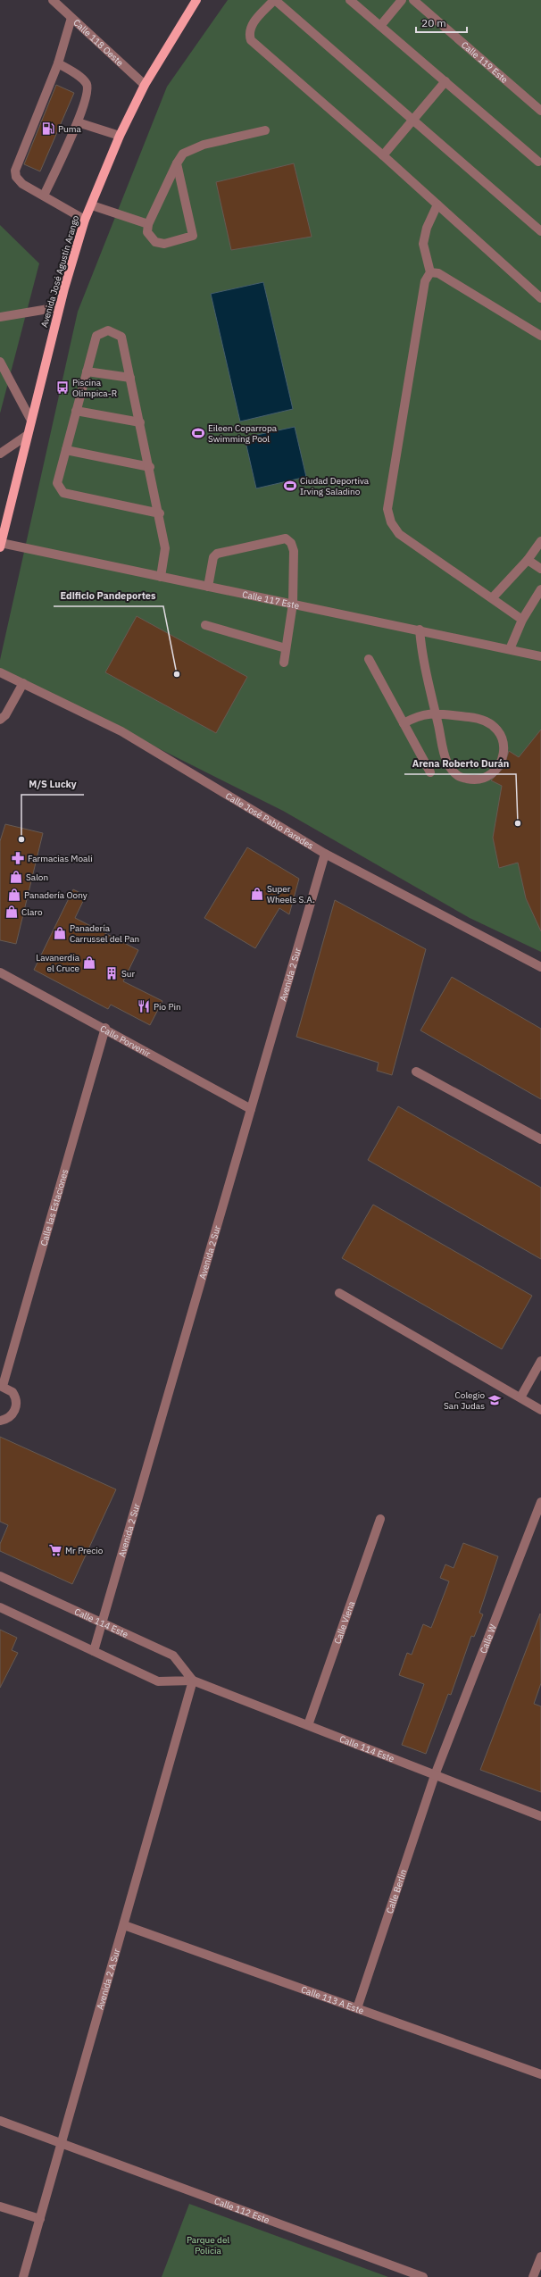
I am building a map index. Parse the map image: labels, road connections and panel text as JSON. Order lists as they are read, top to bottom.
{
  "streets": {
    "main road": ["Avenida José Agustín Arango"],
    "street": [
      "Calle 118 Oeste",
      "Calle 119 Este",
      "Calle 117 Este",
      "Calle José Pablo Paredes",
      "Avenida 2 Sur",
      "Calle Porvenir",
      "Calle las Estaciones",
      "Calle 114 Este",
      "Calle Viena",
      "Calle W",
      "Calle Berlin",
      "Avenida 2 A Sur",
      "Calle 113 A Este",
      "Calle 112 Este"
    ]
  },
  "crossings": [
    ["Calle 118 Oeste", "Avenida José Agustín Arango"],
    ["Avenida José Agustín Arango", "Calle 117 Este"],
    ["Calle José Pablo Paredes", "Avenida 2 Sur"],
    ["Avenida 2 Sur", "Calle Porvenir"],
    ["Avenida 2 Sur", "Calle 114 Este"],
    ["Calle Porvenir", "Calle las Estaciones"],
    ["Calle 114 Este", "Calle Viena"],
    ["Calle 114 Este", "Calle W"],
    ["Calle 114 Este", "Calle Berlin"],
    ["Calle 114 Este", "Avenida 2 A Sur"],
    ["Calle W", "Calle Berlin"],
    ["Calle Berlin", "Calle 113 A Este"],
    ["Avenida 2 A Sur", "Calle 113 A Este"],
    ["Avenida 2 A Sur", "Calle 112 Este"]
  ],
  "parks": ["Parque del Policia"],
  "places": {
    "fuel station": ["Puma"],
    "bus stop": ["Piscina Olimpica-R"],
    "sports": ["Eileen Coparropa Swimming Pool", "Ciudad Deportiva Irving Saladino"],
    "other": ["Edificio Pandeportes", "Arena Roberto Durán", "M/S Lucky"],
    "pharmacy": ["Farmacias Moali"],
    "shop": [
      "Salon",
      "Super Wheels S.A.",
      "Panadería Oony",
      "Claro",
      "Panadería Carrussel del Pan",
      "Lavanerdia el Cruce"
    ],
    "building": ["Sur"],
    "restaurant": ["Pio Pin"],
    "school or university": ["Colegio San Judas"],
    "supermarket": ["Mr Precio"]
  },
  "scale_bar": "20 m"
}
